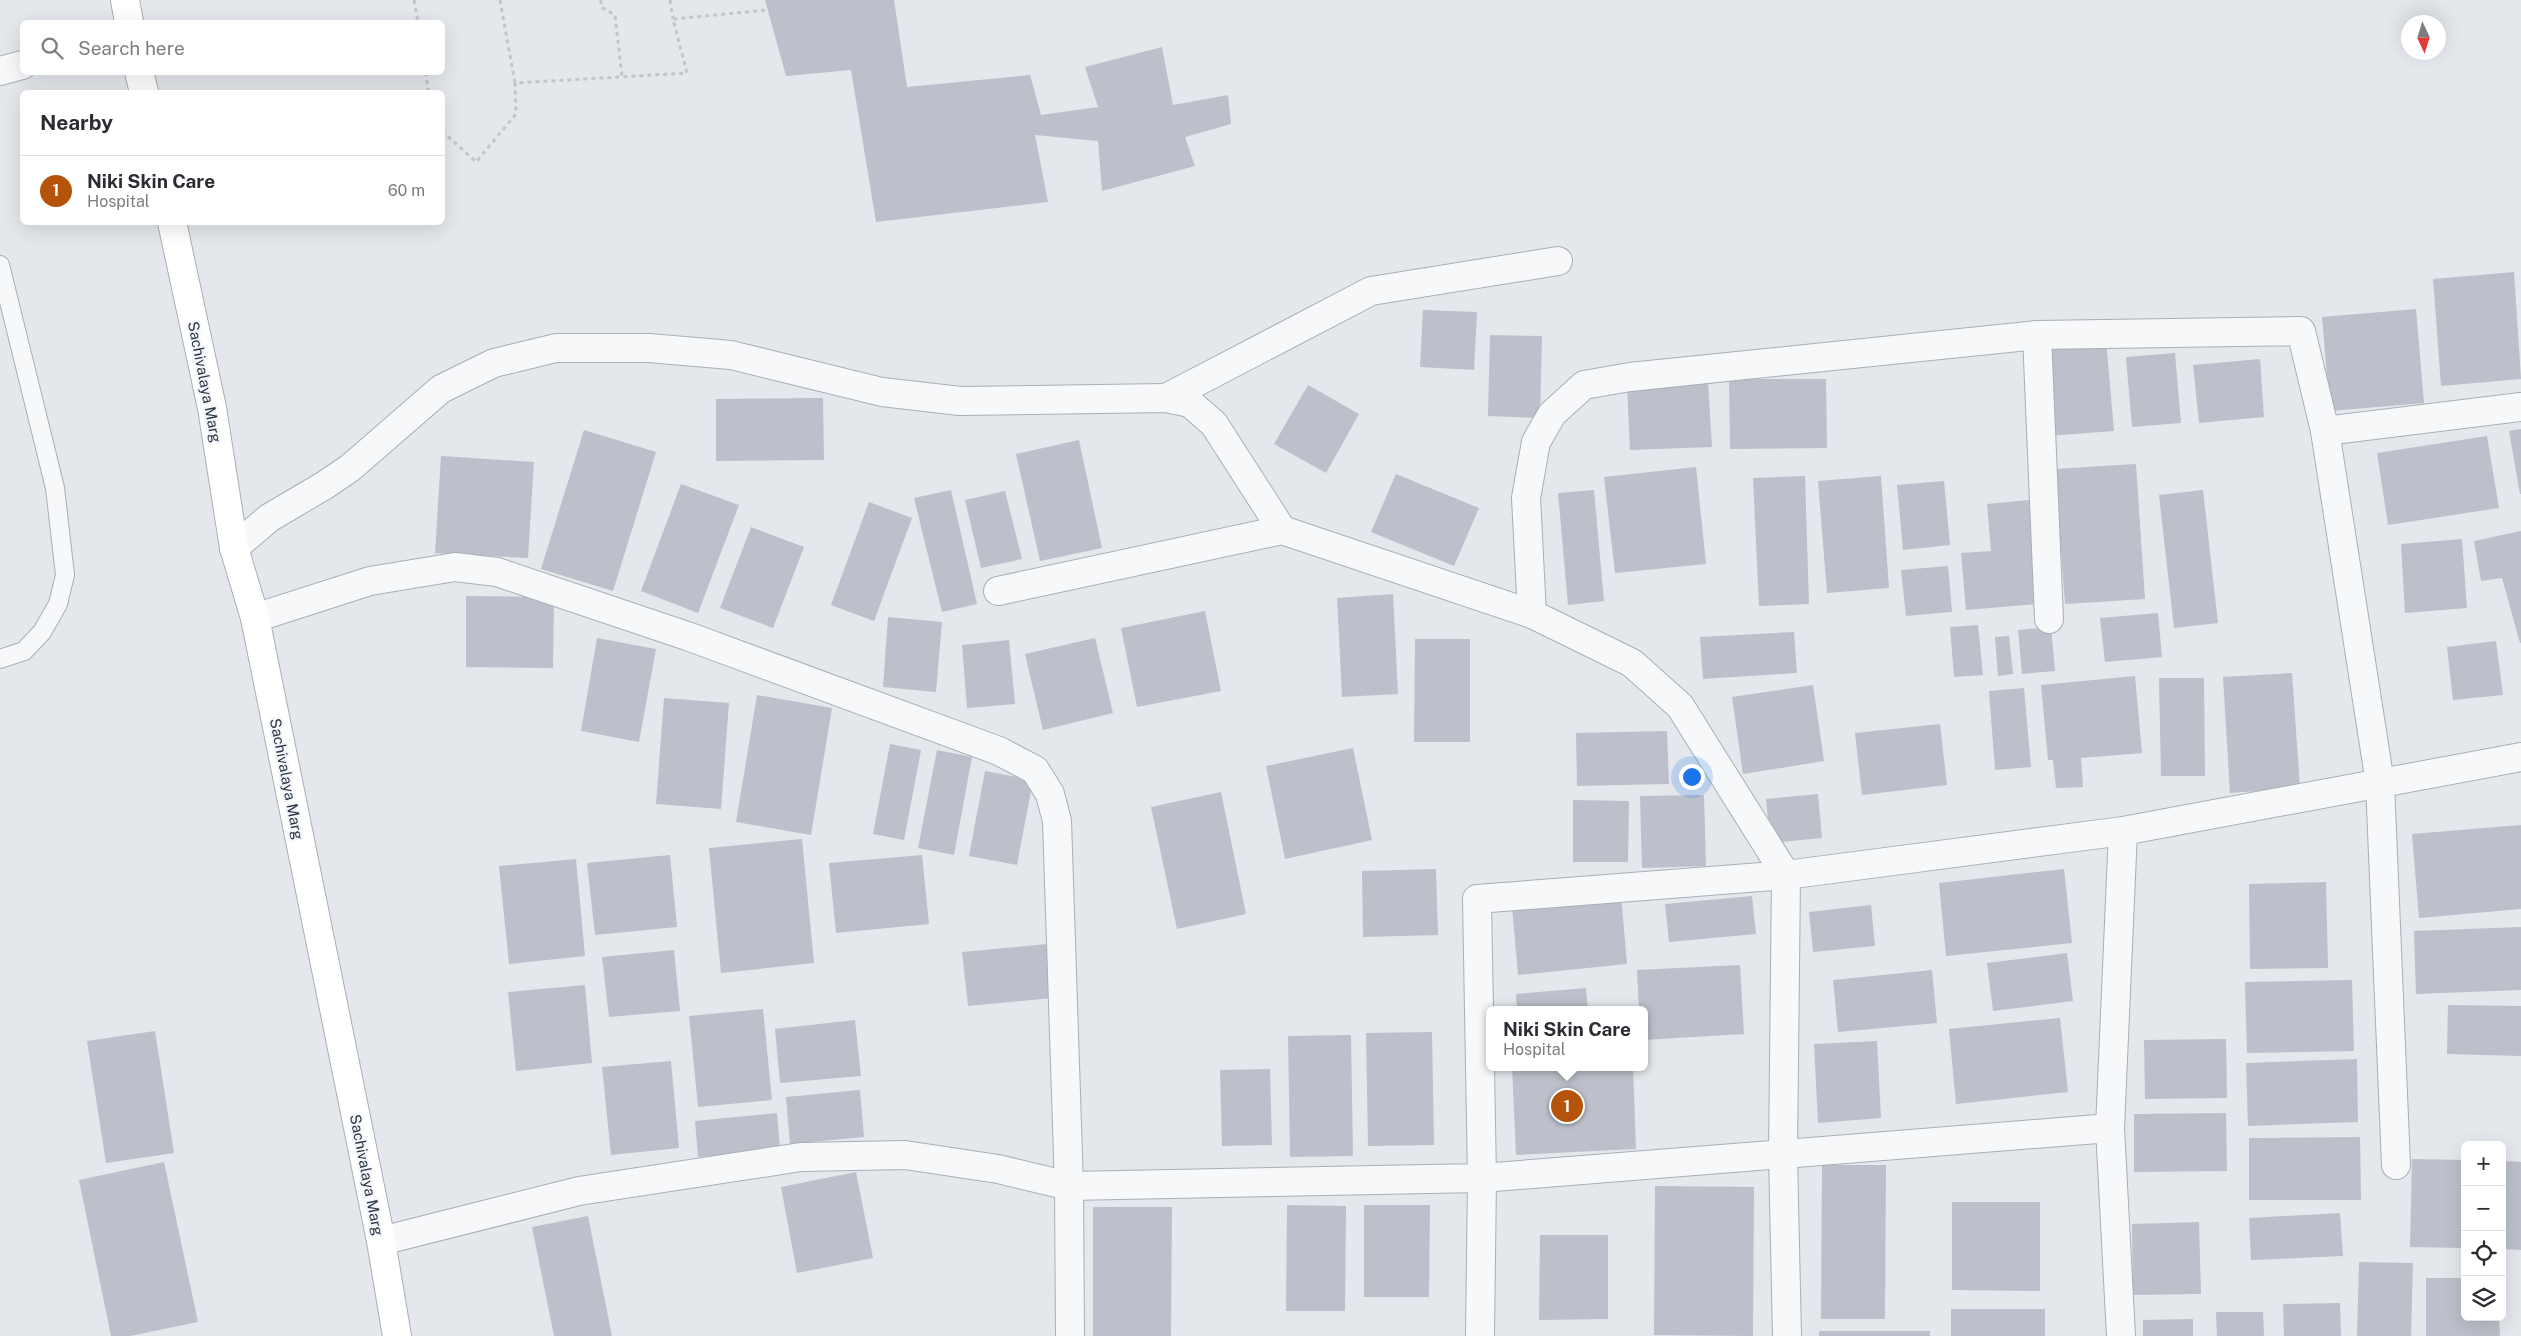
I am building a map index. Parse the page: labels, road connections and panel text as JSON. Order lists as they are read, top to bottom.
{
  "streets": {
    "main road": ["Sachivalaya Marg"]
  },
  "north": "bottom",
  "page": {
    "search": "Search here",
    "heading": "Nearby",
    "list": [
      {
        "mark": "1",
        "name": "Niki Skin Care",
        "note": "Hospital",
        "value": "60 m"
      }
    ],
    "popup": ["Niki Skin Care", "Hospital"],
    "pins": "1",
    "map_buttons": ["+", "−"]
  }
}
